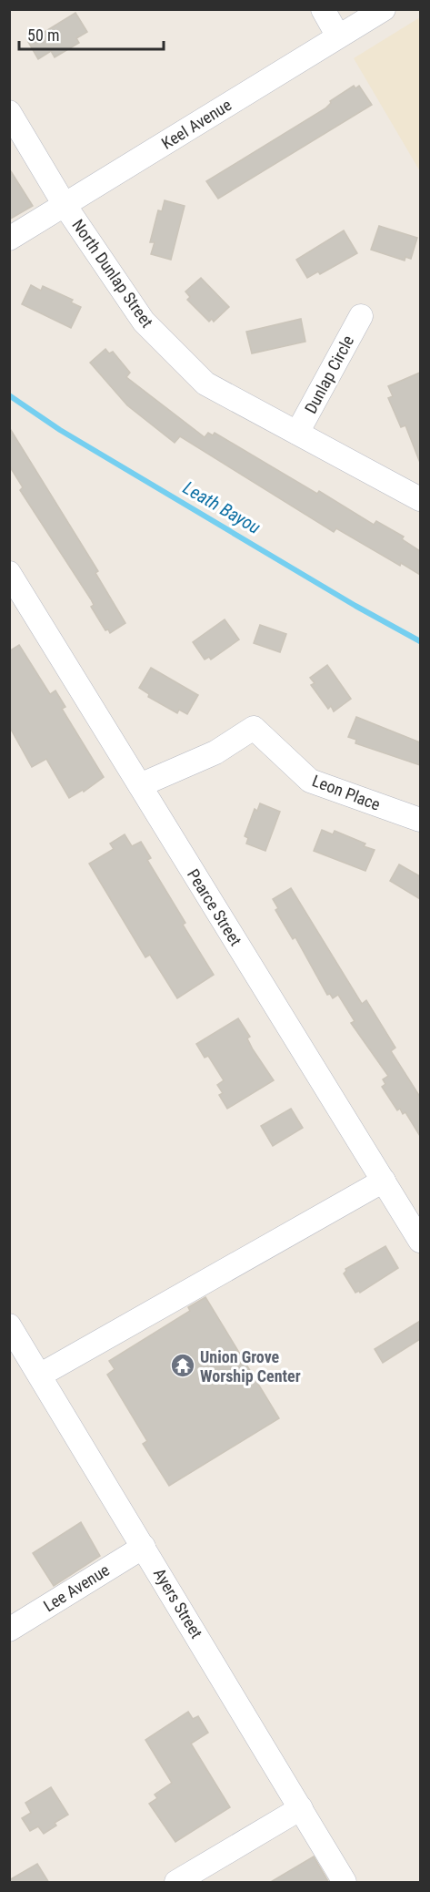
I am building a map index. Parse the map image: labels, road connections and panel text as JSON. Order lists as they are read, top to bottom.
{
  "streets": {
    "street": [
      "Keel Avenue",
      "North Dunlap Street",
      "Dunlap Circle",
      "Leon Place",
      "Pearce Street",
      "Lee Avenue",
      "Ayers Street"
    ]
  },
  "crossings": [
    ["Keel Avenue", "North Dunlap Street"],
    ["North Dunlap Street", "Dunlap Circle"],
    ["Leon Place", "Pearce Street"],
    ["Lee Avenue", "Ayers Street"]
  ],
  "water": ["Leath Bayou"],
  "places": {
    "temple": ["Union Grove Worship Center"]
  },
  "scale_bar": "50 m"
}
